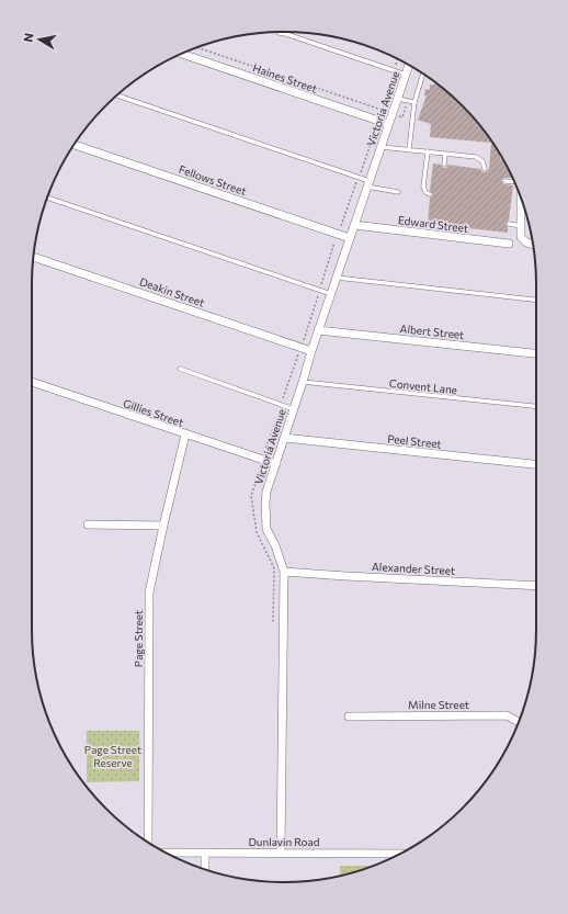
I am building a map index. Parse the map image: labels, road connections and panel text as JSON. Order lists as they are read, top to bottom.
{
  "streets": {
    "street": [
      "Haines Street",
      "Victoria Avenue",
      "Fellows Street",
      "Edward Street",
      "Deakin Street",
      "Albert Street",
      "Gillies Street",
      "Peel Street",
      "Alexander Street",
      "Page Street",
      "Milne Street",
      "Dunlavin Road"
    ],
    "lane": ["Convent Lane"]
  },
  "crossings": [
    ["Haines Street", "Victoria Avenue"],
    ["Victoria Avenue", "Fellows Street"],
    ["Victoria Avenue", "Edward Street"],
    ["Victoria Avenue", "Deakin Street"],
    ["Victoria Avenue", "Albert Street"],
    ["Victoria Avenue", "Convent Lane"],
    ["Victoria Avenue", "Gillies Street"],
    ["Victoria Avenue", "Peel Street"],
    ["Victoria Avenue", "Alexander Street"],
    ["Victoria Avenue", "Dunlavin Road"],
    ["Gillies Street", "Page Street"]
  ],
  "parks": ["Page Street Reserve"],
  "north": "left"
}
